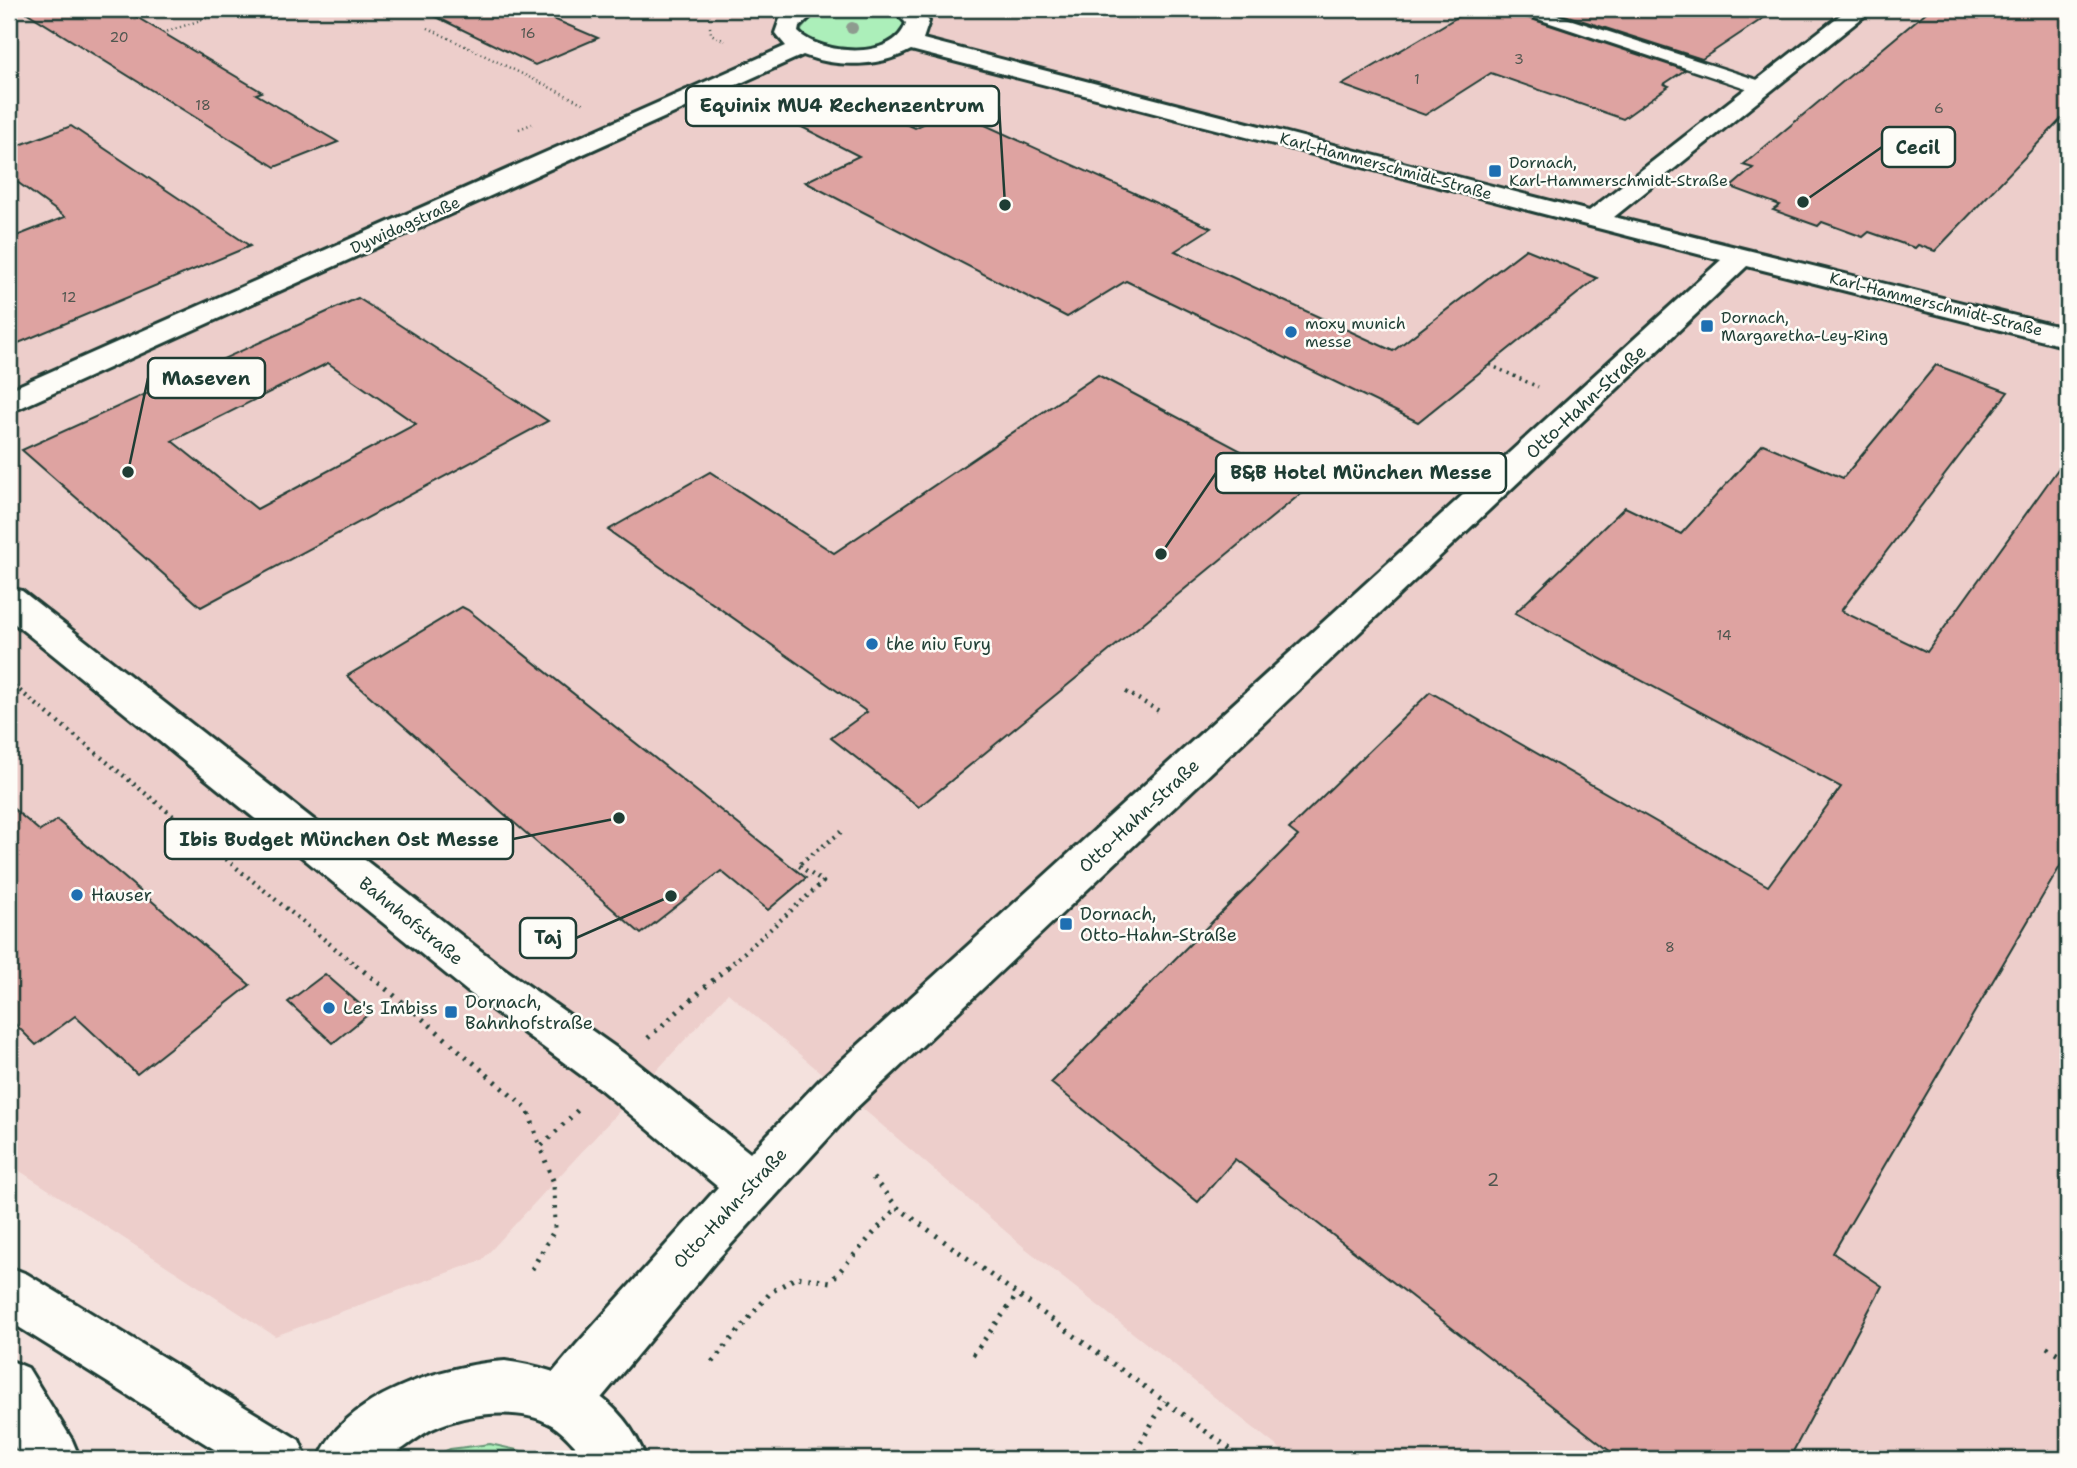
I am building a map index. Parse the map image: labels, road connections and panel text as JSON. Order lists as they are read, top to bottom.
{
  "streets": {
    "street": [
      "Karl-Hammerschmidt-Straße",
      "Dywidagstraße",
      "Otto-Hahn-Straße",
      "Bahnhofstraße"
    ]
  },
  "crossings": [
    ["Karl-Hammerschmidt-Straße", "Otto-Hahn-Straße"],
    ["Otto-Hahn-Straße", "Bahnhofstraße"]
  ],
  "places": {
    "transit": [
      "Dornach, Karl-Hammerschmidt-Straße",
      "Dornach, Margaretha-Ley-Ring",
      "Dornach, Otto-Hahn-Straße",
      "Dornach, Bahnhofstraße"
    ],
    "other": [
      "Cecil",
      "Equinix MU4 Rechenzentrum",
      "moxy munich messe",
      "Maseven",
      "B&B Hotel München Messe",
      "the niu Fury",
      "Ibis Budget München Ost Messe",
      "Hauser",
      "Taj",
      "Le's Imbiss"
    ]
  },
  "house_numbers": [
    "16",
    "20",
    "3",
    "1",
    "18",
    "6",
    "12",
    "14",
    "8",
    "2"
  ]
}
